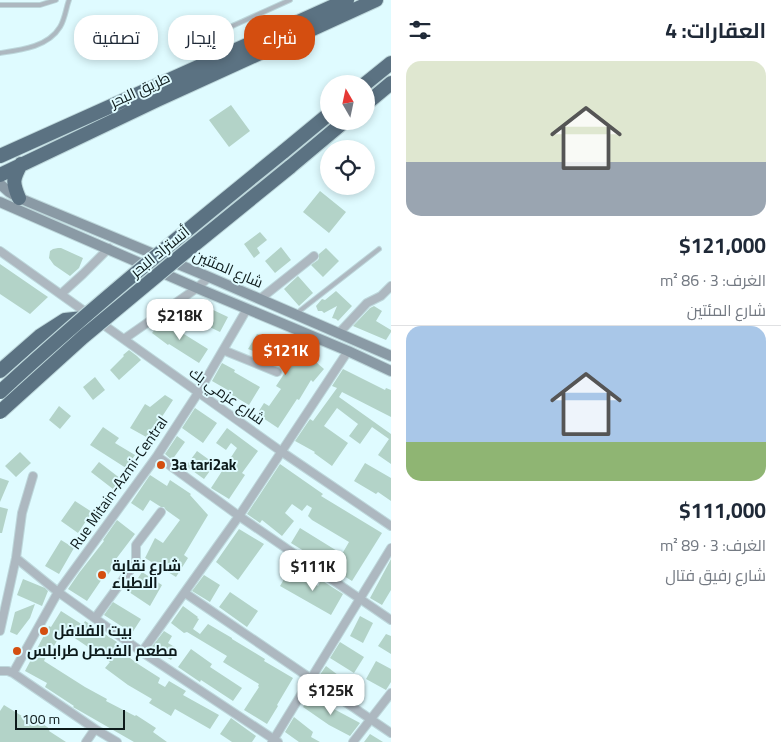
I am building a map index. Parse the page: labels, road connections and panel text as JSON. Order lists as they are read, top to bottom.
{
  "streets": {
    "highway": ["طريق البحر", "أتستراد البحر"],
    "street": ["شارع المئتين", "شارع عزمي بك", "Rue Mitain-Azmi-Central"]
  },
  "crossings": [
    ["شارع المئتين", "Rue Mitain-Azmi-Central"],
    ["شارع عزمي بك", "Rue Mitain-Azmi-Central"]
  ],
  "places": [
    "3a tari2ak",
    "شارع نقابة الاطباء",
    "بيت الفلافل",
    "مطعم الفيصل طرابلس"
  ],
  "scale_bar": "100 m",
  "north": "top",
  "page": {
    "heading": "العقارات: 4",
    "chip": ["شراء", "إيجار", "تصفية"],
    "list": [
      {
        "name": "$121,000",
        "note": "الغرف: 3 · 86 m² · شارع المئتين"
      },
      {
        "name": "$111,000",
        "note": "الغرف: 3 · 89 m² · شارع رفيق فتال"
      }
    ],
    "price": [
      "$218K",
      "$121K",
      "$111K",
      "$125K"
    ],
    "scale": "100 m"
  }
}
